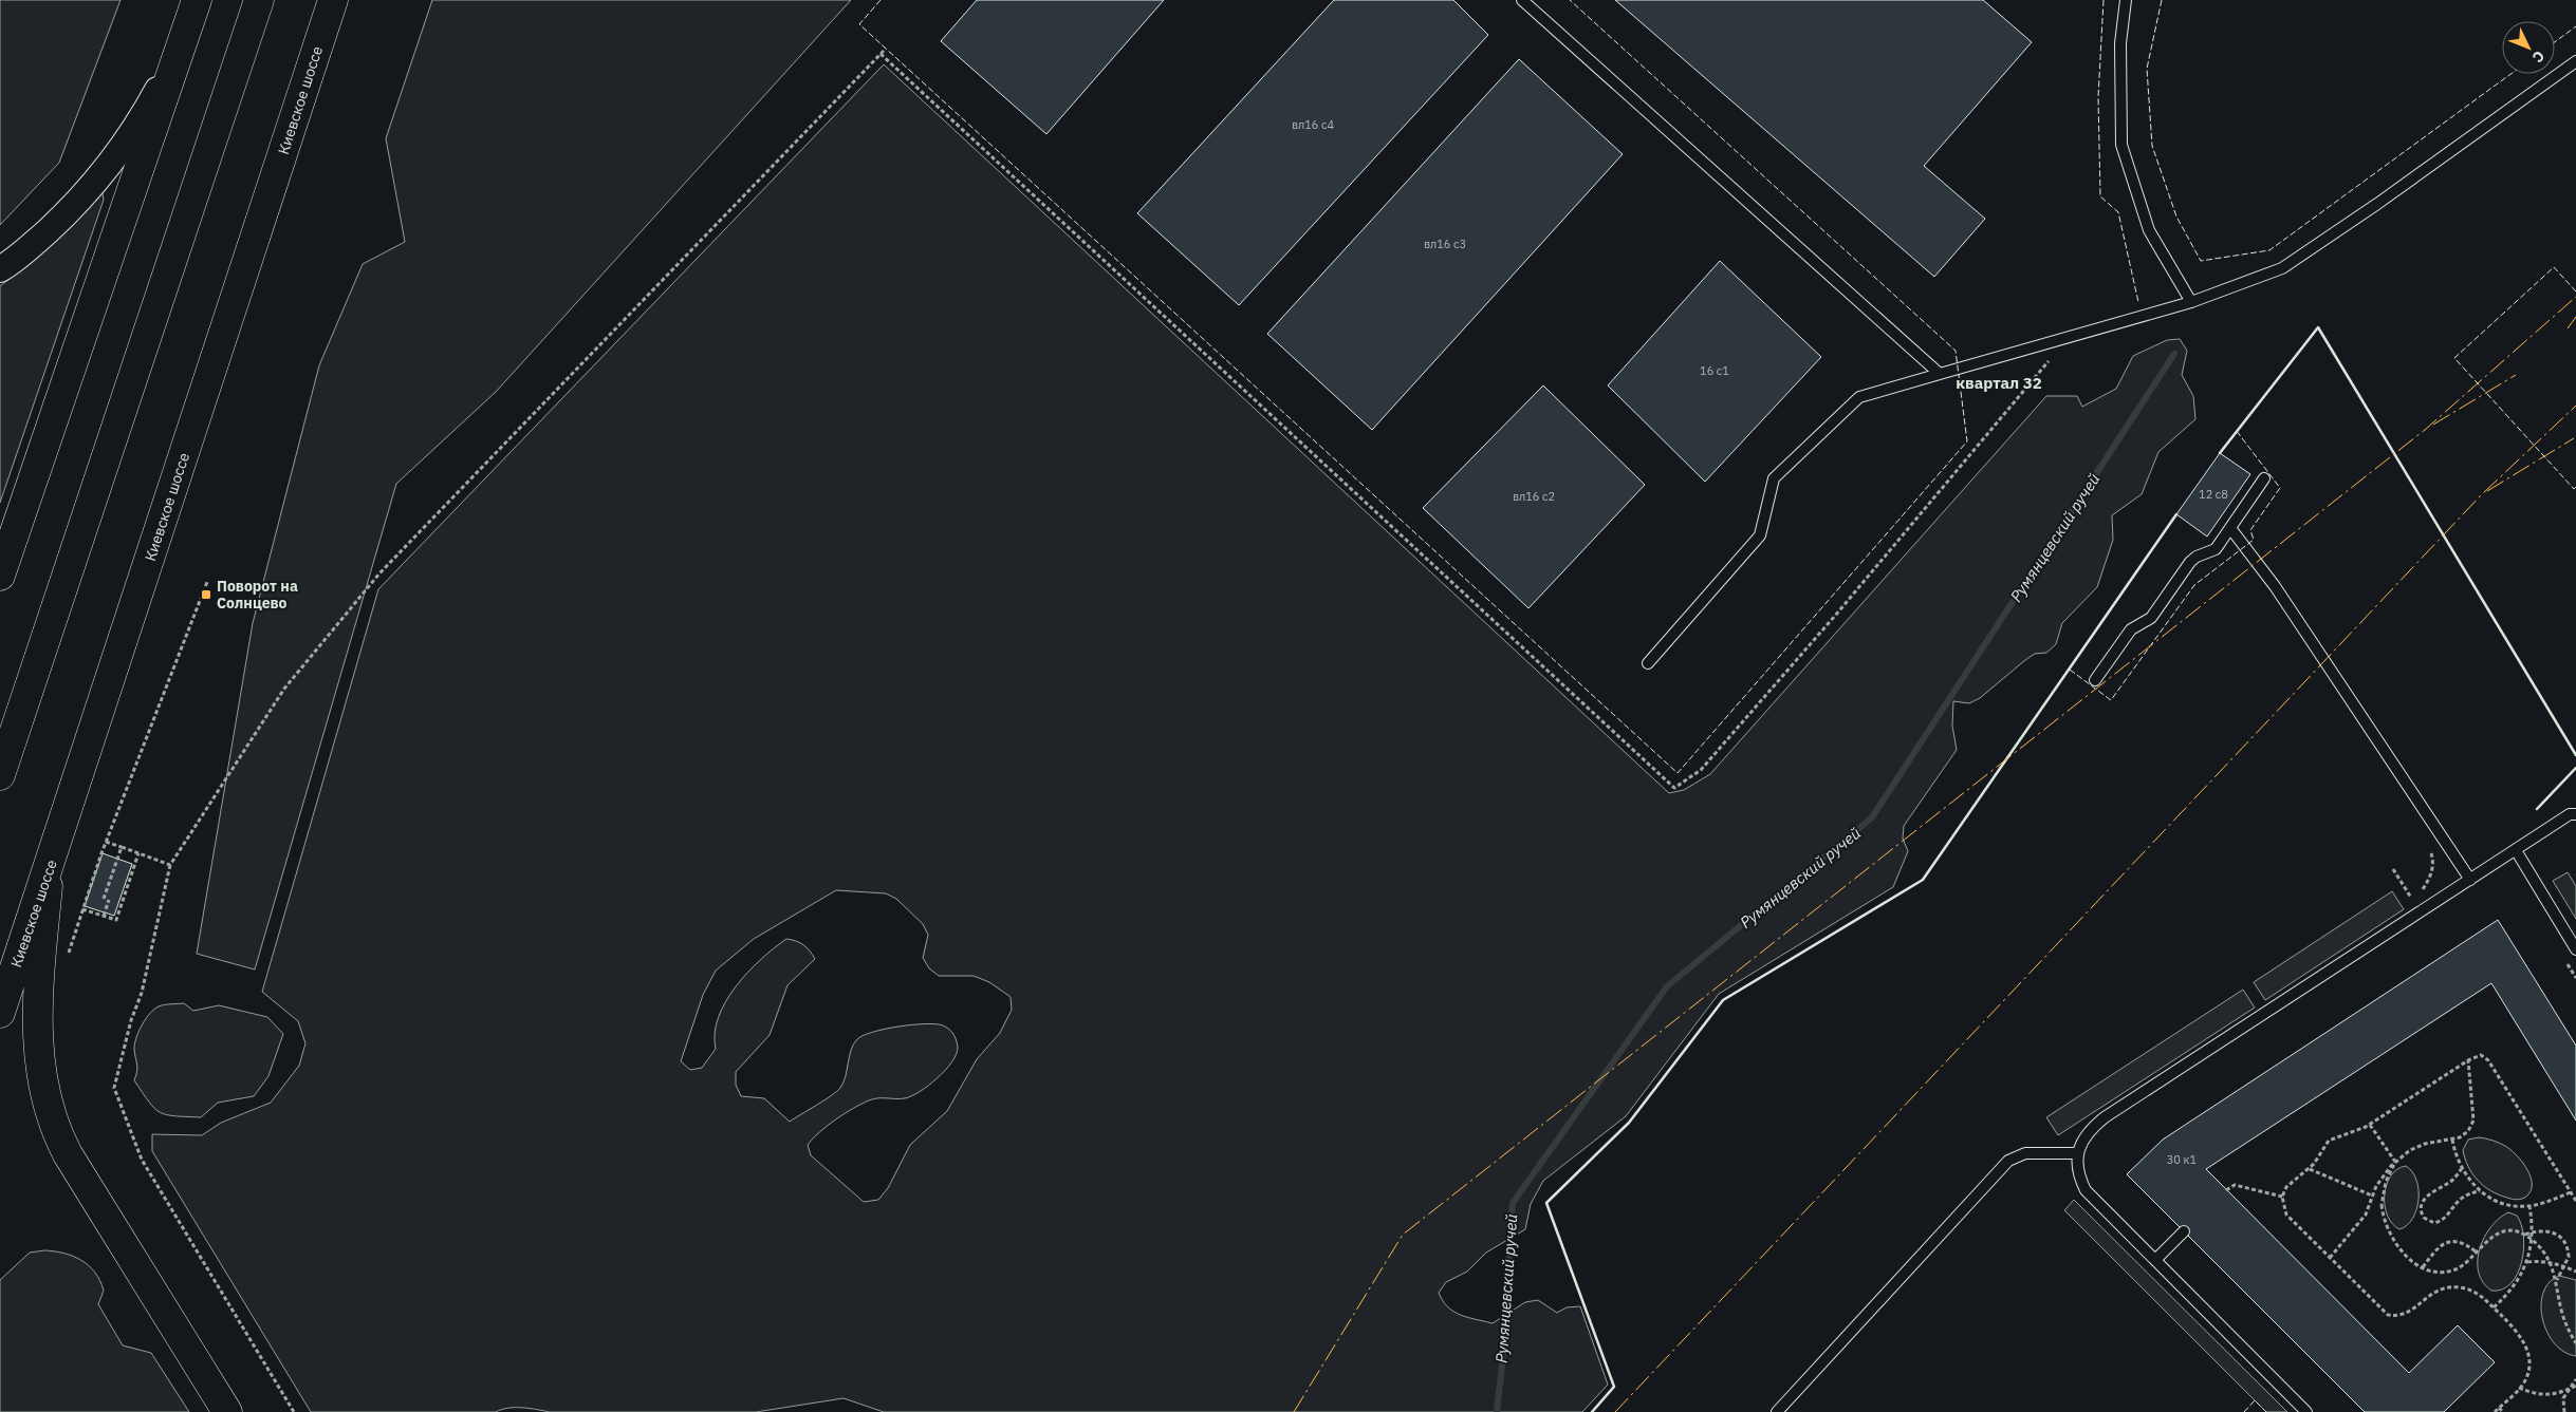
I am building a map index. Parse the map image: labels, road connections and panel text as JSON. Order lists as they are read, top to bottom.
{
  "streets": {
    "main road": ["Киевское шоссе"]
  },
  "districts": ["квартал 32"],
  "water": ["Румянцевский ручей"],
  "places": {
    "transit": ["Поворот на Солнцево"]
  },
  "house_numbers": [
    "вл16 с4",
    "вл16 с3",
    "16 с1",
    "12 c8",
    "вл16 с2",
    "30 к1"
  ],
  "north": "bottom right"
}
